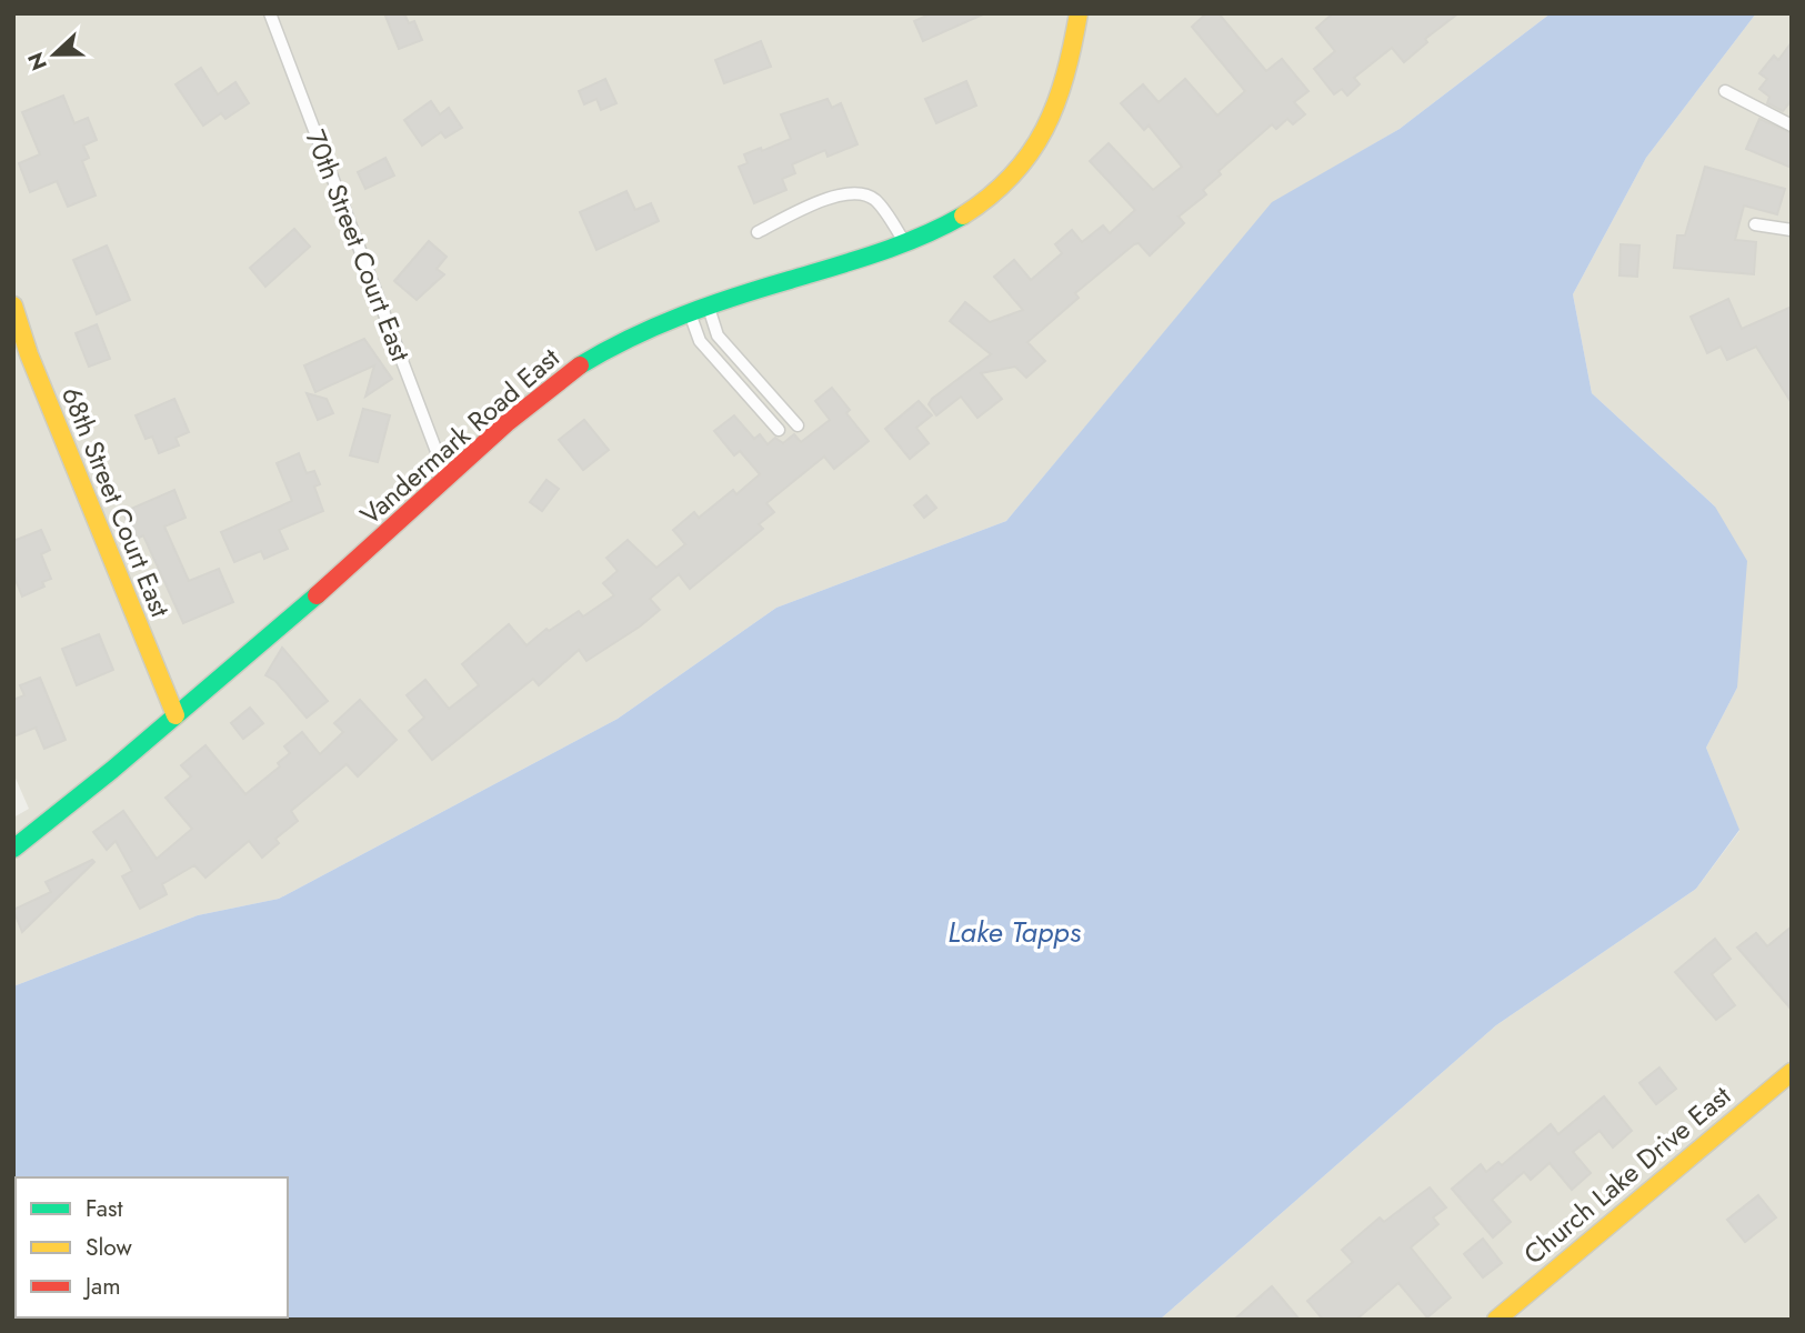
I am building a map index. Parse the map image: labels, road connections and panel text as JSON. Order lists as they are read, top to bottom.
{
  "streets": {
    "street": ["Vandermark Road East", "68th Street Court East", "Church Lake Drive East"],
    "lane": ["70th Street Court East"]
  },
  "crossings": [
    ["70th Street Court East", "Vandermark Road East"],
    ["Vandermark Road East", "68th Street Court East"]
  ],
  "water": ["Lake Tapps"],
  "legend": ["Fast", "Slow", "Jam"],
  "north": "left"
}
